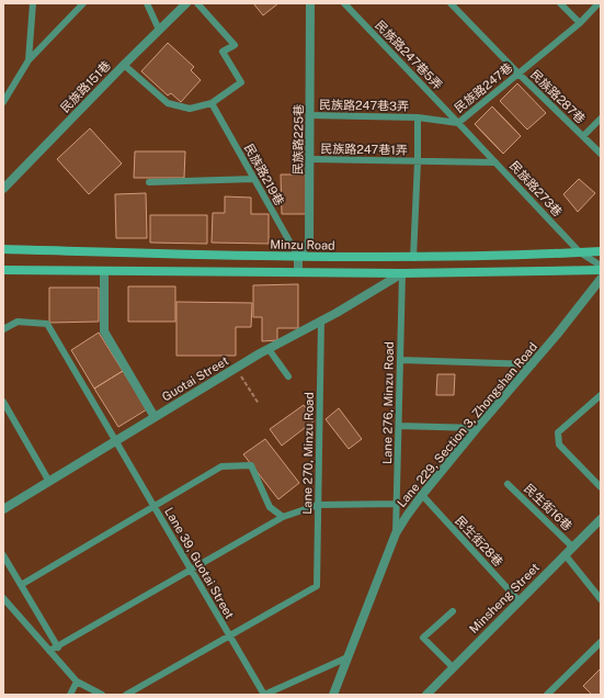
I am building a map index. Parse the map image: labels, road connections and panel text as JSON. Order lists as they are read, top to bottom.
{
  "streets": {
    "main road": ["Minzu Road"],
    "street": [
      "民族路151巷",
      "民族路225巷",
      "Guotai Street",
      "Lane 229, Section 3, Zhongshan Road",
      "Minsheng Street"
    ],
    "lane": [
      "民族路247巷5弄",
      "民族路247巷",
      "民族路287巷",
      "民族路247巷3弄",
      "民族路247巷1弄",
      "民族路219巷",
      "民族路273巷",
      "Lane 276, Minzu Road",
      "Lane 270, Minzu Road",
      "民生街16巷",
      "民生街28巷",
      "Lane 39, Guotai Street"
    ]
  },
  "crossings": [
    ["民族路247巷5弄", "民族路247巷"],
    ["民族路247巷5弄", "民族路273巷"],
    ["民族路247巷", "民族路287巷"],
    ["民族路247巷", "民族路247巷3弄"],
    ["民族路247巷", "民族路273巷"],
    ["民族路247巷3弄", "民族路225巷"],
    ["民族路225巷", "民族路247巷1弄"],
    ["民族路225巷", "民族路219巷"],
    ["民族路225巷", "Minzu Road"],
    ["民族路247巷1弄", "民族路273巷"],
    ["民族路219巷", "Minzu Road"],
    ["民族路273巷", "Minzu Road"],
    ["Guotai Street", "Lane 276, Minzu Road"],
    ["Guotai Street", "Lane 270, Minzu Road"],
    ["Guotai Street", "Lane 39, Guotai Street"],
    ["Lane 276, Minzu Road", "Lane 229, Section 3, Zhongshan Road"],
    ["Lane 229, Section 3, Zhongshan Road", "民生街28巷"],
    ["Lane 270, Minzu Road", "Lane 39, Guotai Street"],
    ["民生街16巷", "Minsheng Street"],
    ["民生街28巷", "Minsheng Street"]
  ]
}
